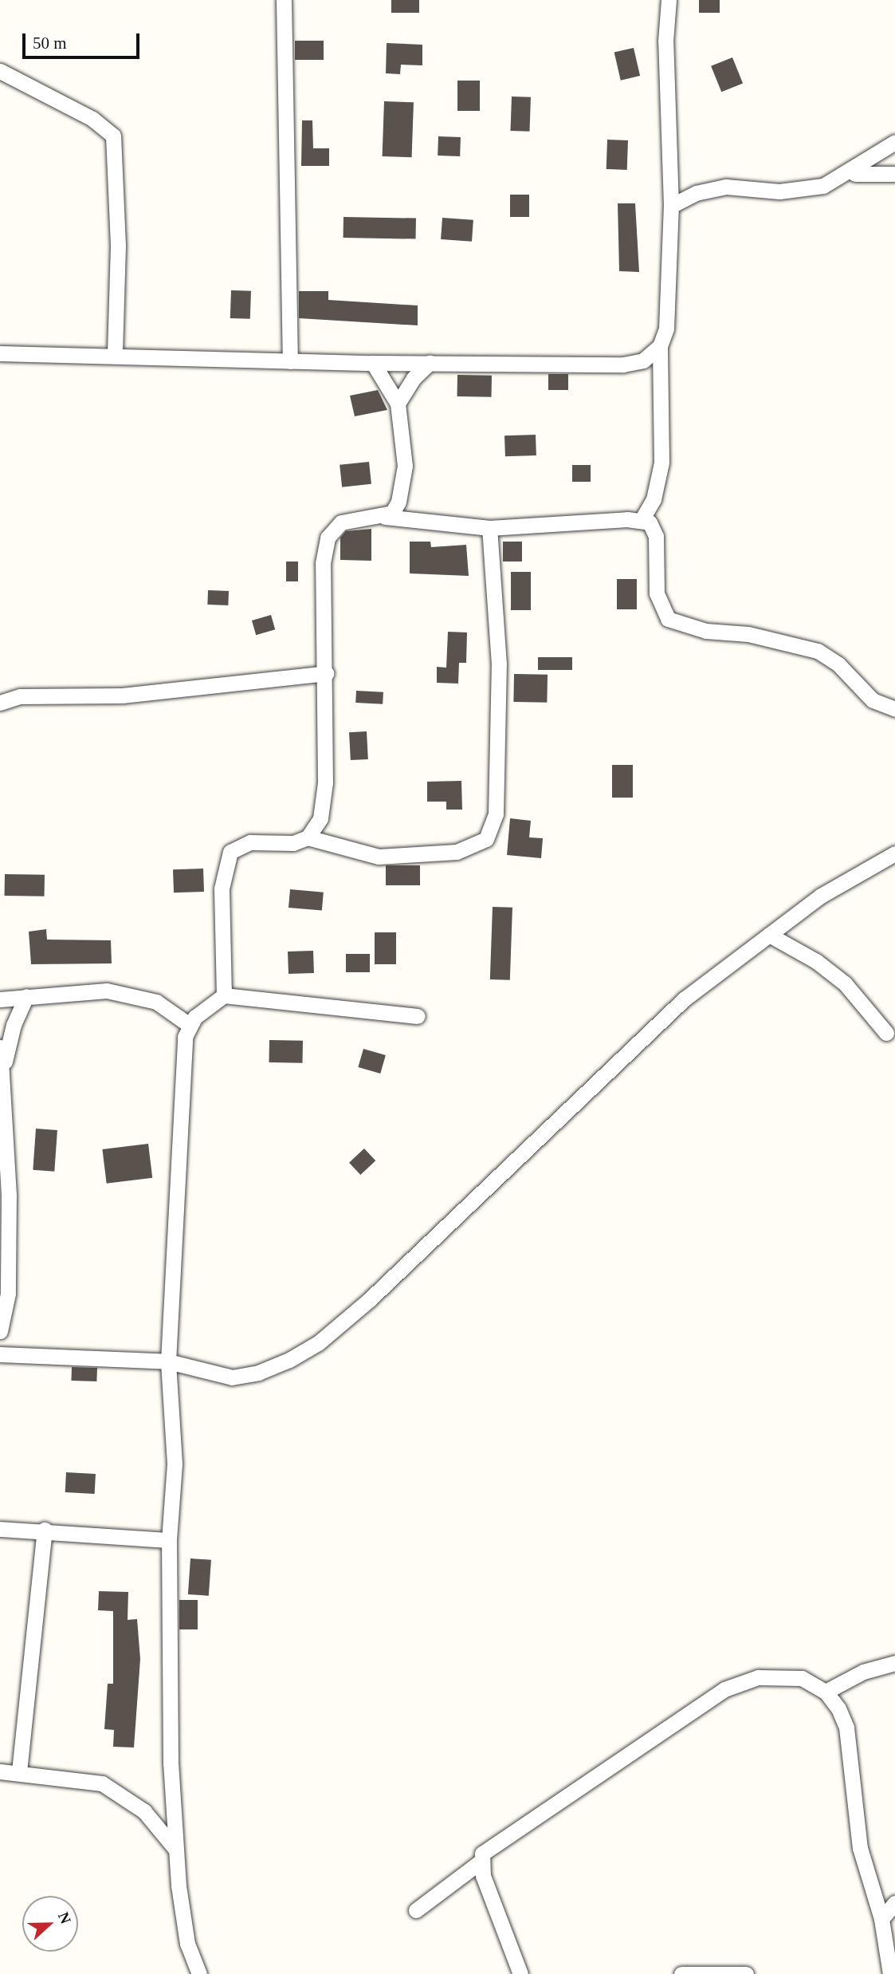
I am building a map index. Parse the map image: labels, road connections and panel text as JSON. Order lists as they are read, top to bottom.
{
  "scale_bar": "50 m",
  "north": "right"
}
